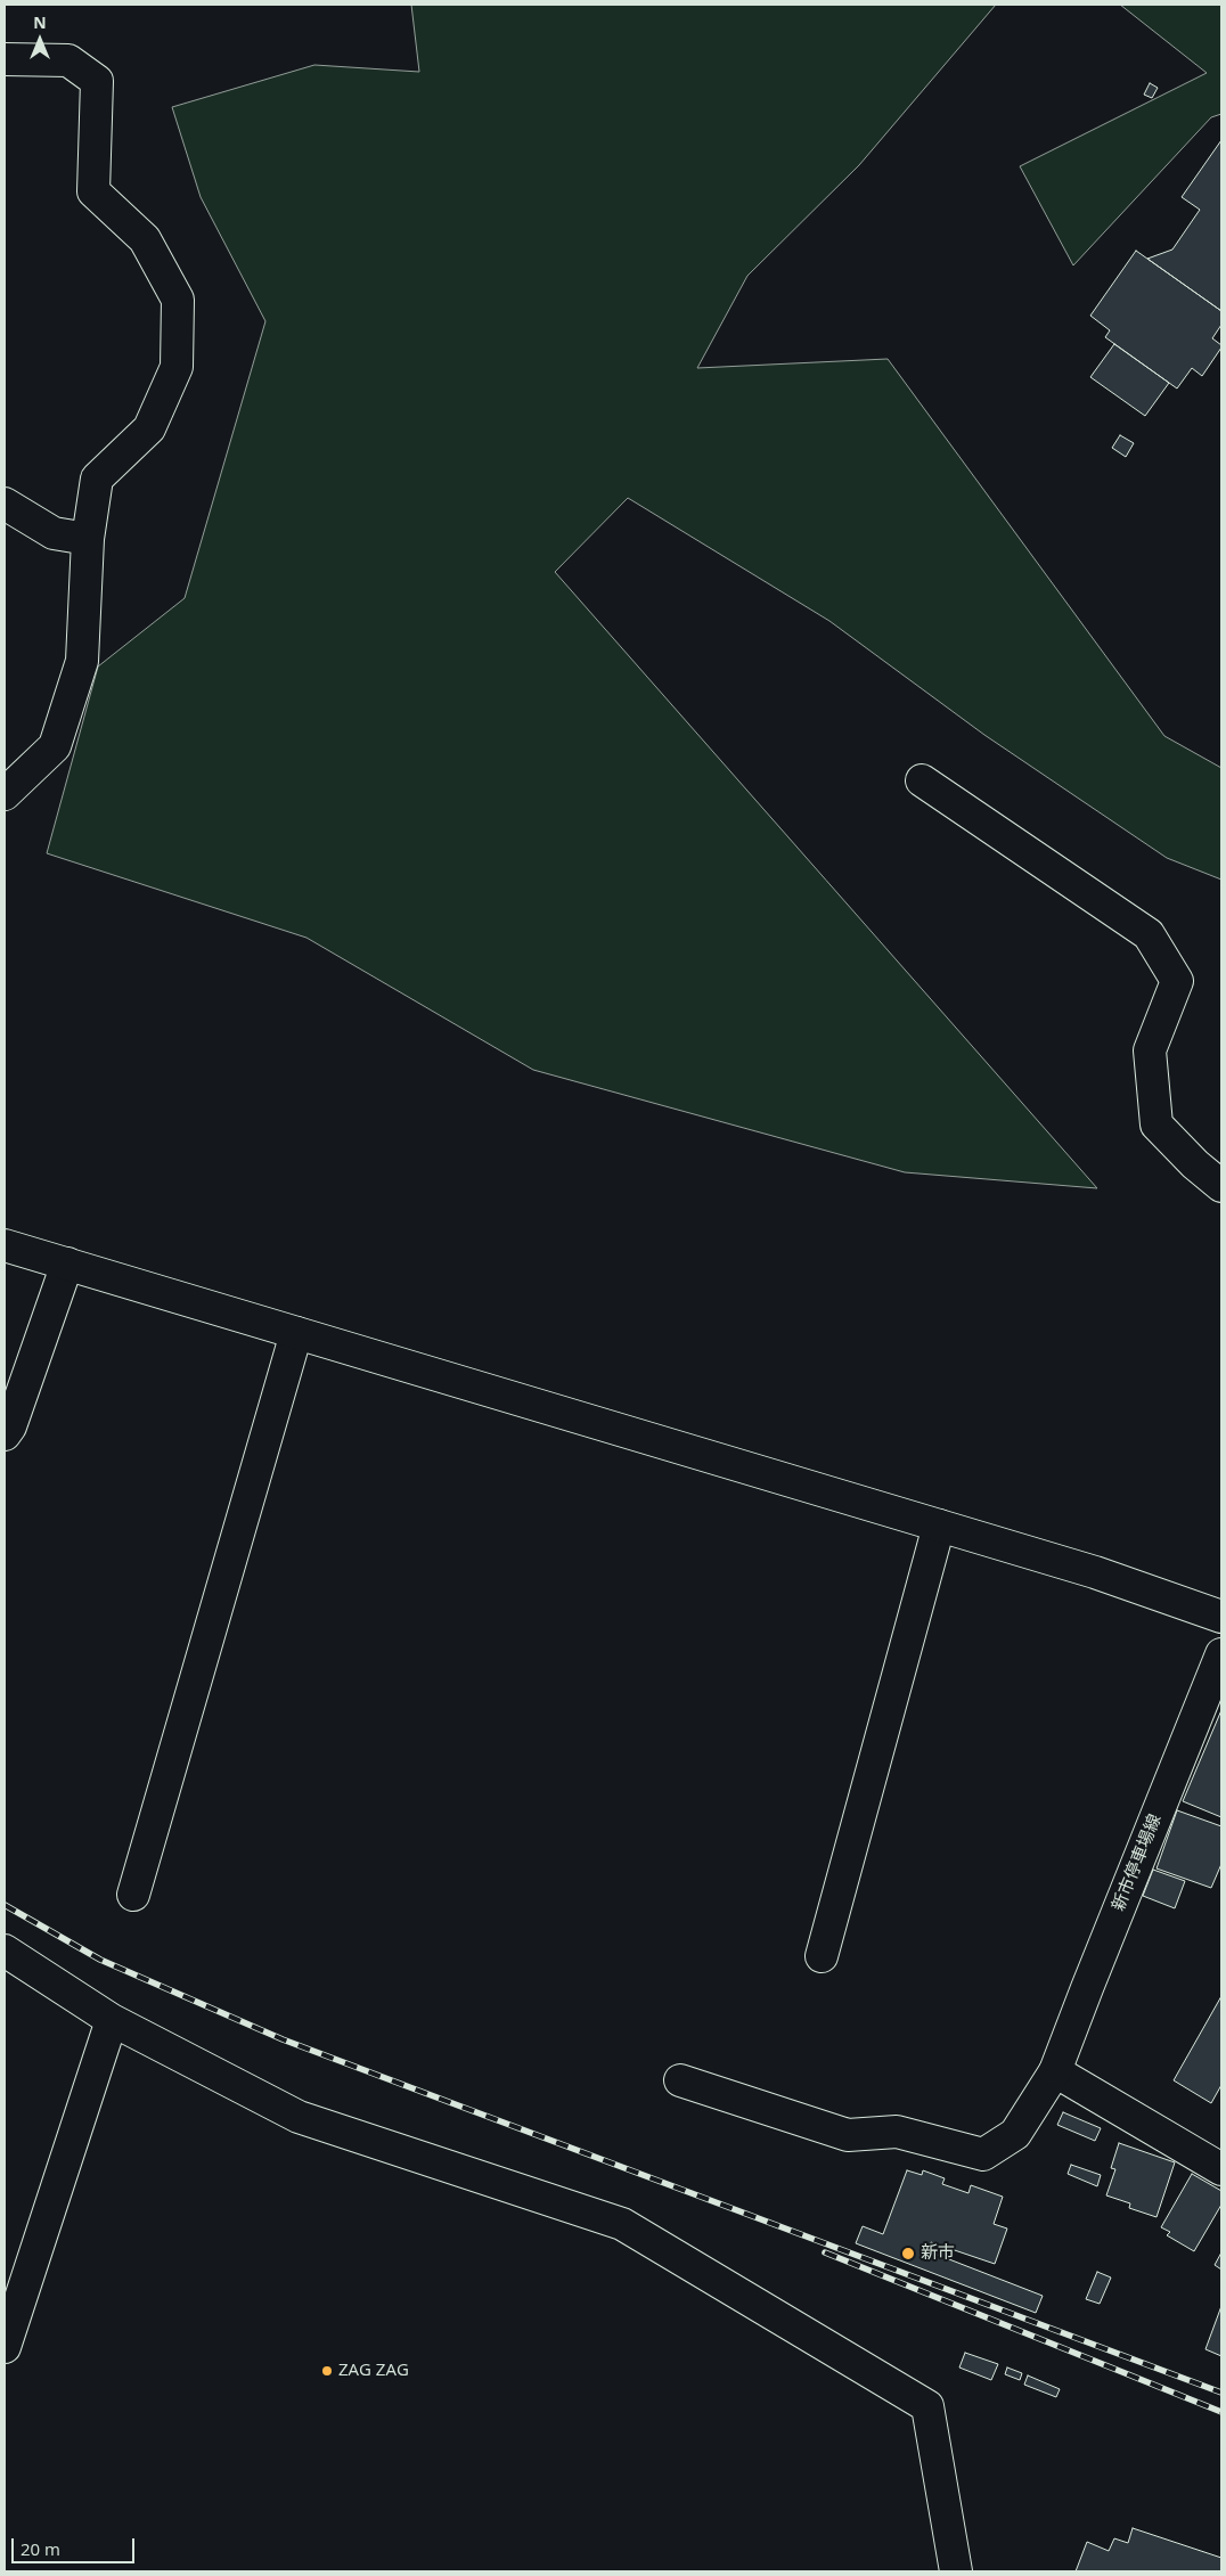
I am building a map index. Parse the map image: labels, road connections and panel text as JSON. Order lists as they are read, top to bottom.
{
  "streets": {
    "street": ["新市停車場線"]
  },
  "places": ["新市", "ZAG ZAG"],
  "scale_bar": "20 m",
  "north": "top"
}
